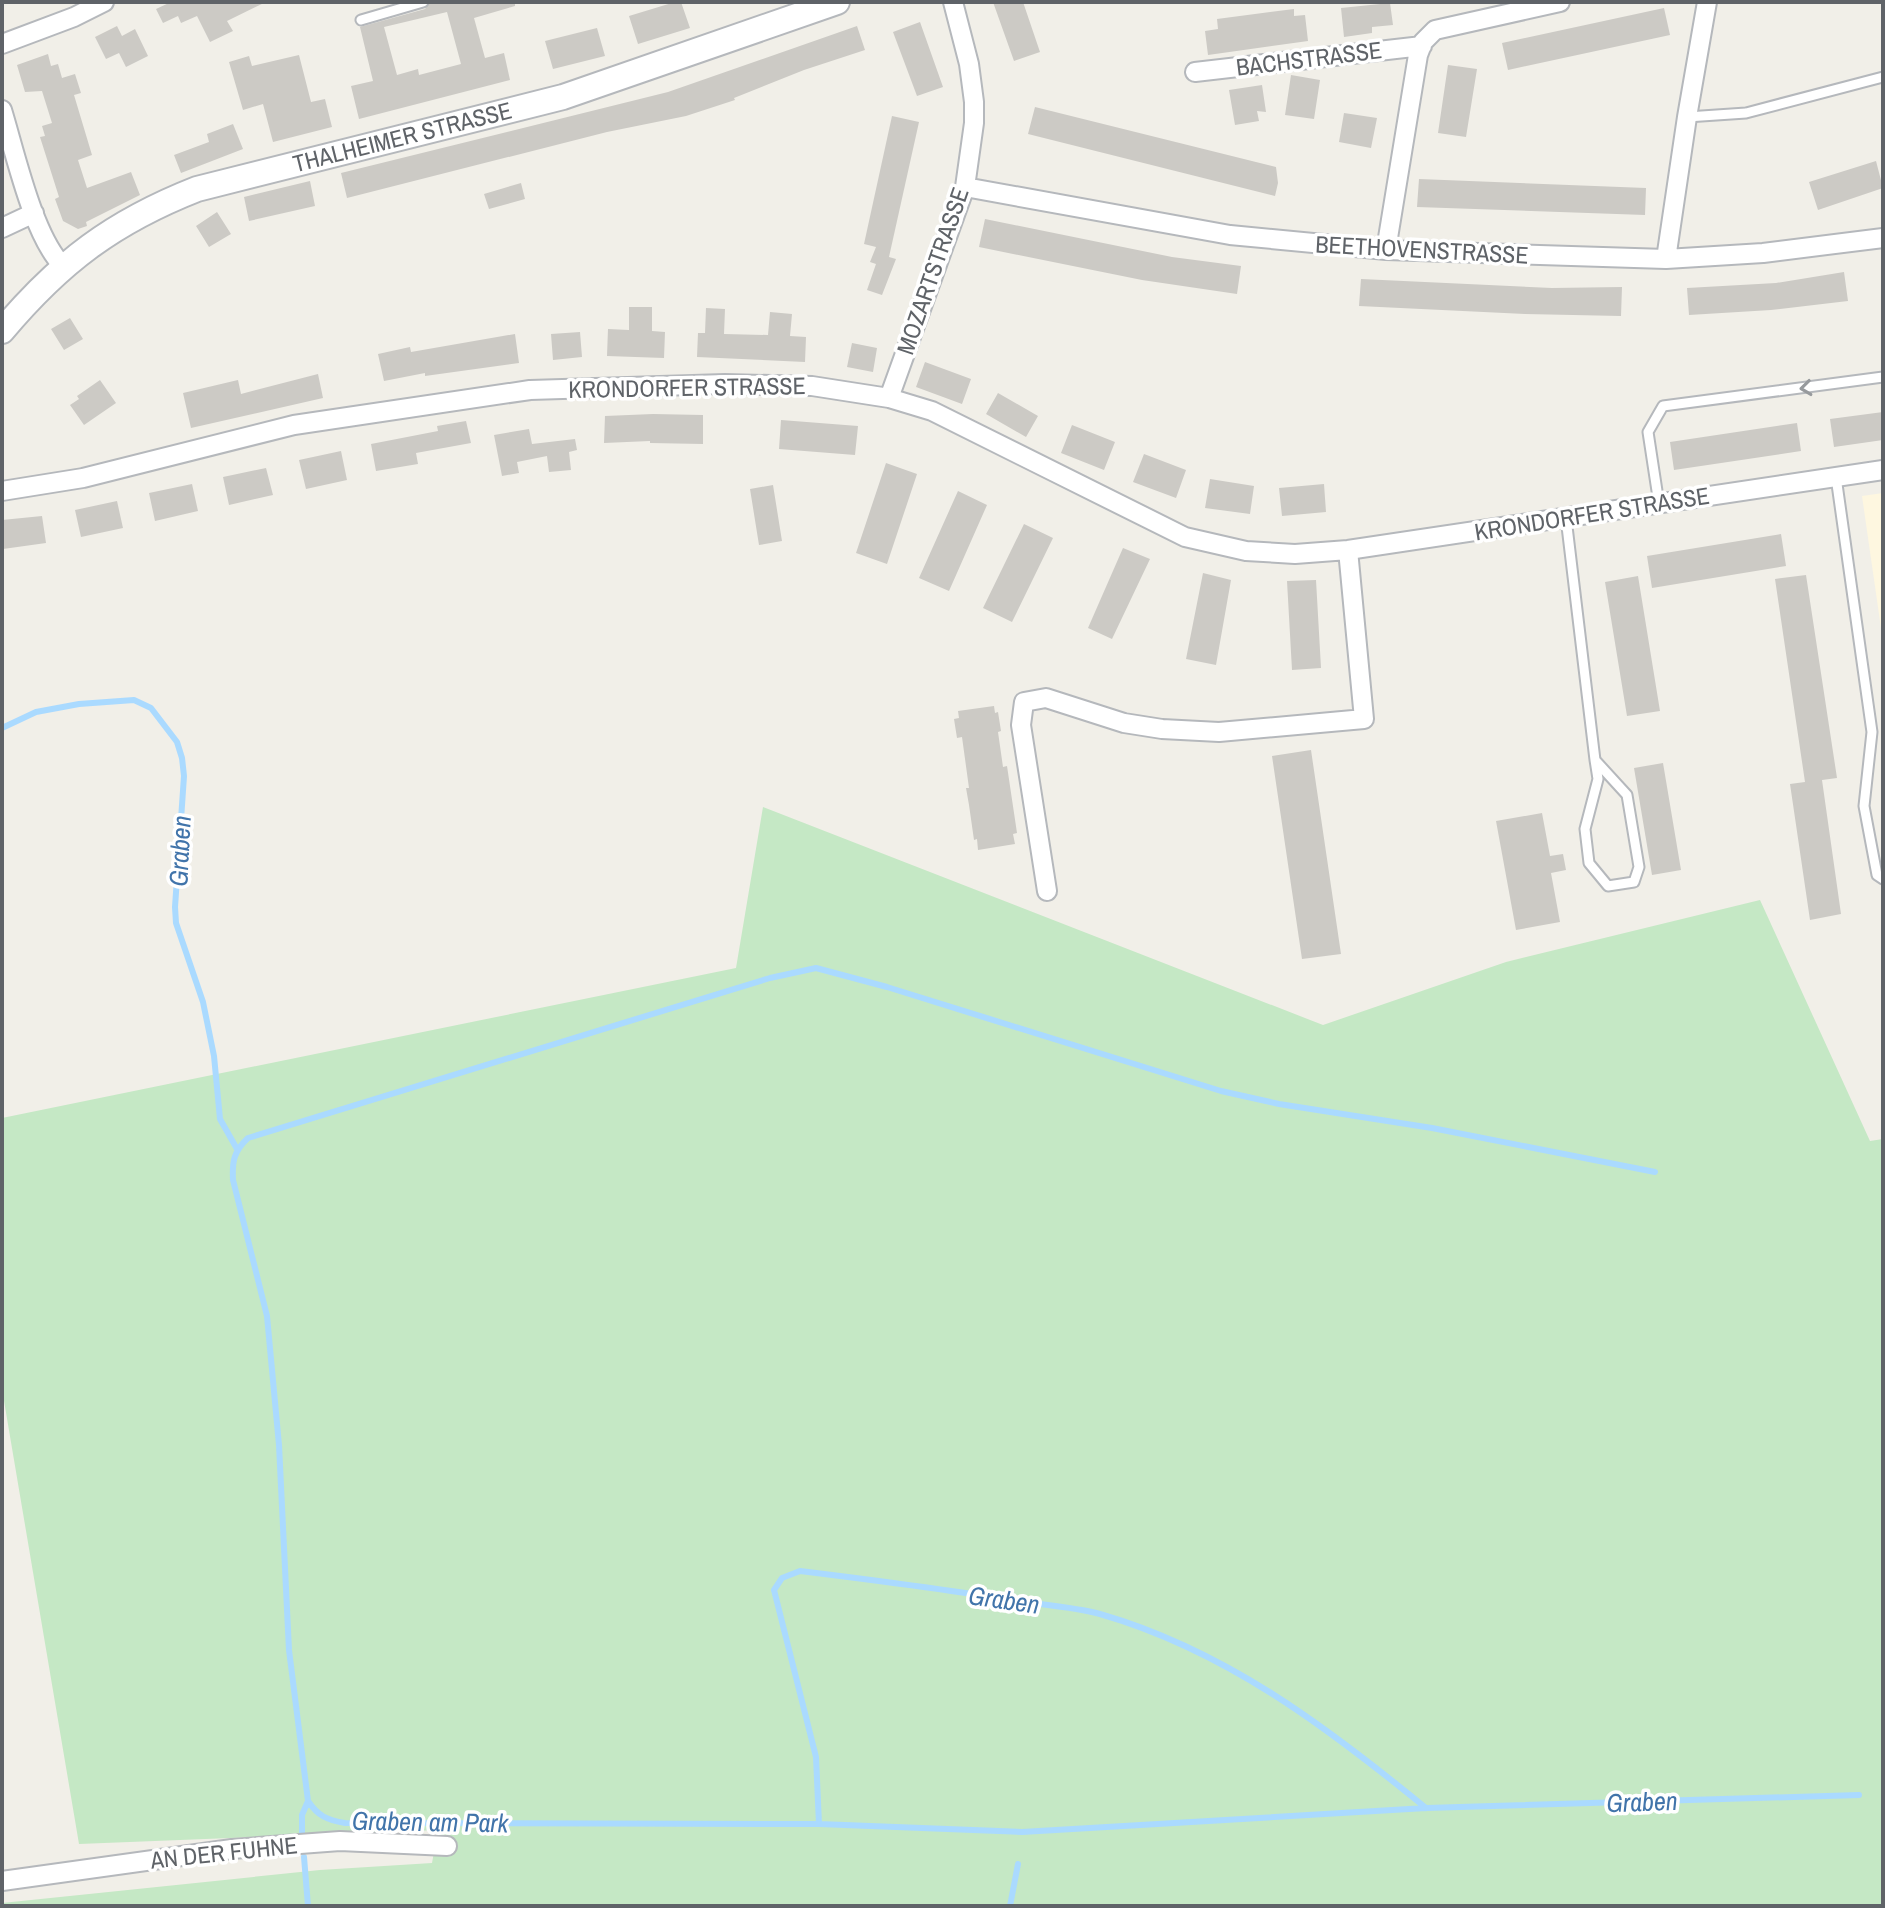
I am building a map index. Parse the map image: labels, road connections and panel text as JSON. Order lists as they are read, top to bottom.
{
  "streets": {
    "street": [
      "BACHSTRASSE",
      "THALHEIMER STRASSE",
      "BEETHOVENSTRASSE",
      "MOZARTSTRASSE",
      "KRONDORFER STRASSE",
      "AN DER FUHNE"
    ]
  },
  "crossings": [
    ["BACHSTRASSE", "BEETHOVENSTRASSE"],
    ["BEETHOVENSTRASSE", "MOZARTSTRASSE"],
    ["MOZARTSTRASSE", "KRONDORFER STRASSE"]
  ],
  "water": ["Graben", "Graben am Park"]
}
